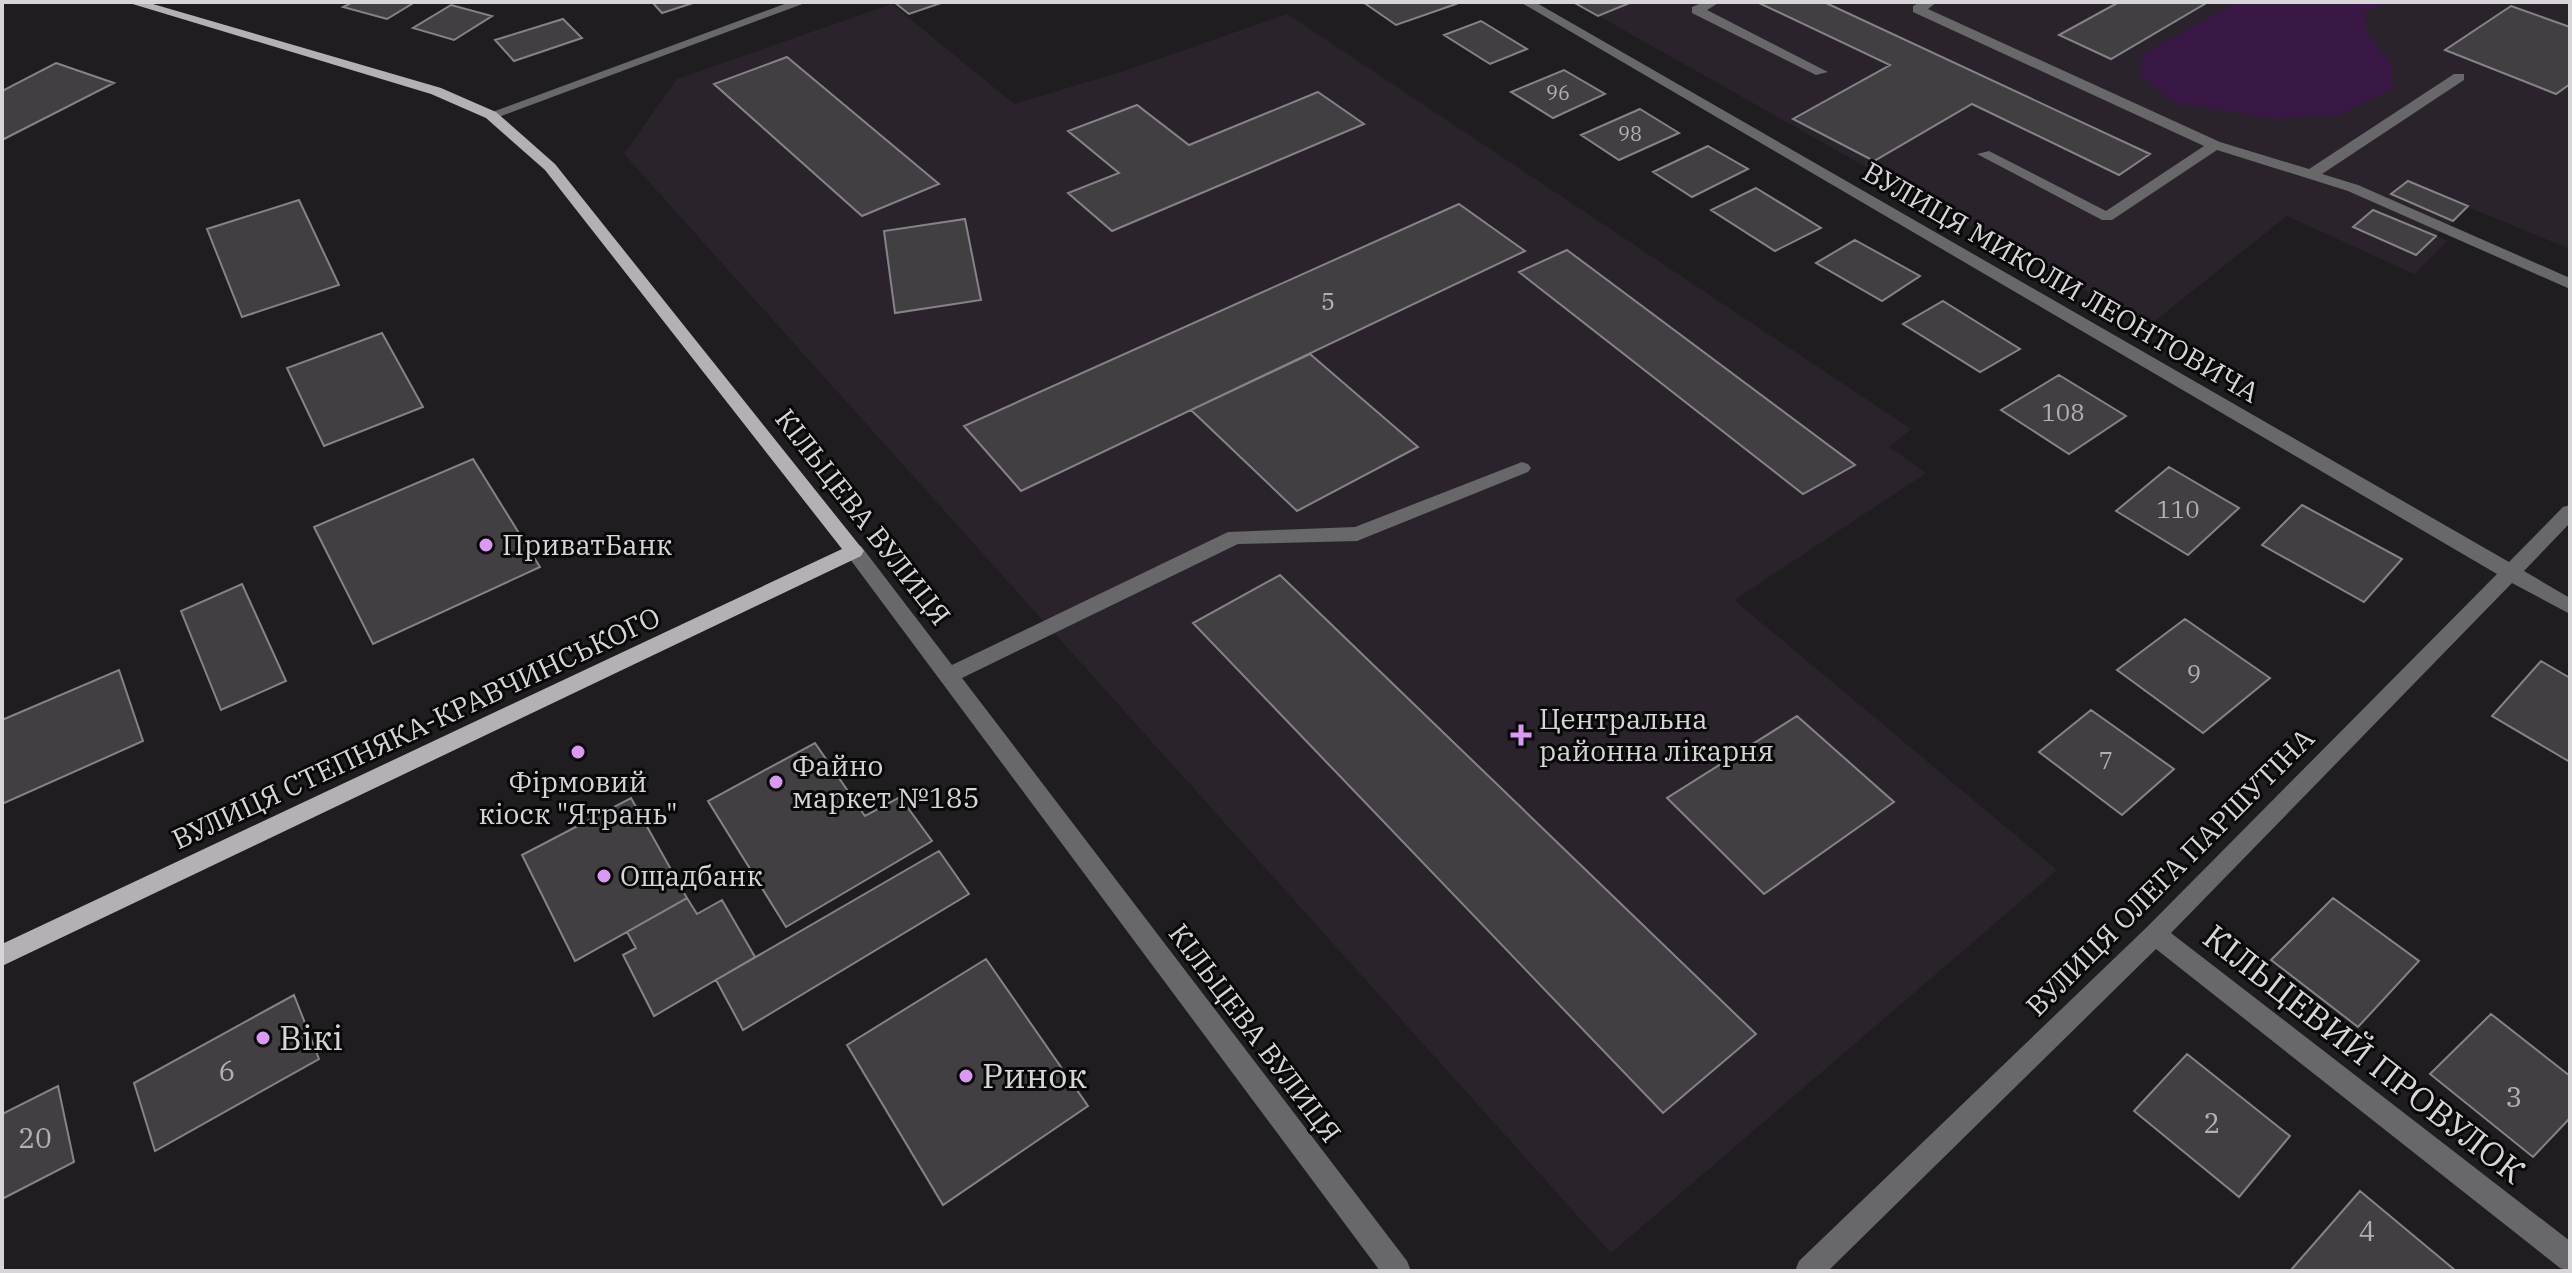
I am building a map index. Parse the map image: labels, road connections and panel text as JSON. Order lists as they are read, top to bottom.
{
  "streets": {
    "main road": ["КІЛЬЦЕВА ВУЛИЦЯ", "ВУЛИЦЯ СТЕПНЯКА-КРАВЧИНСЬКОГО"],
    "street": ["ВУЛИЦЯ МИКОЛИ ЛЕОНТОВИЧА", "ВУЛИЦЯ ОЛЕГА ПАРШУТІНА", "КІЛЬЦЕВИЙ ПРОВУЛОК"]
  },
  "crossings": [
    ["ВУЛИЦЯ МИКОЛИ ЛЕОНТОВИЧА", "ВУЛИЦЯ ОЛЕГА ПАРШУТІНА"],
    ["КІЛЬЦЕВА ВУЛИЦЯ", "ВУЛИЦЯ СТЕПНЯКА-КРАВЧИНСЬКОГО"],
    ["ВУЛИЦЯ ОЛЕГА ПАРШУТІНА", "КІЛЬЦЕВИЙ ПРОВУЛОК"]
  ],
  "places": {
    "other": [
      "ПриватБанк",
      "Фірмовий кіоск \"Ятрань\"",
      "Файно маркет №185",
      "Ощадбанк",
      "Вікі",
      "Ринок"
    ],
    "health": ["Центральна районна лікарня"]
  },
  "house_numbers": [
    "96",
    "98",
    "5",
    "108",
    "110",
    "9",
    "7",
    "6",
    "3",
    "2",
    "20",
    "4"
  ]
}
